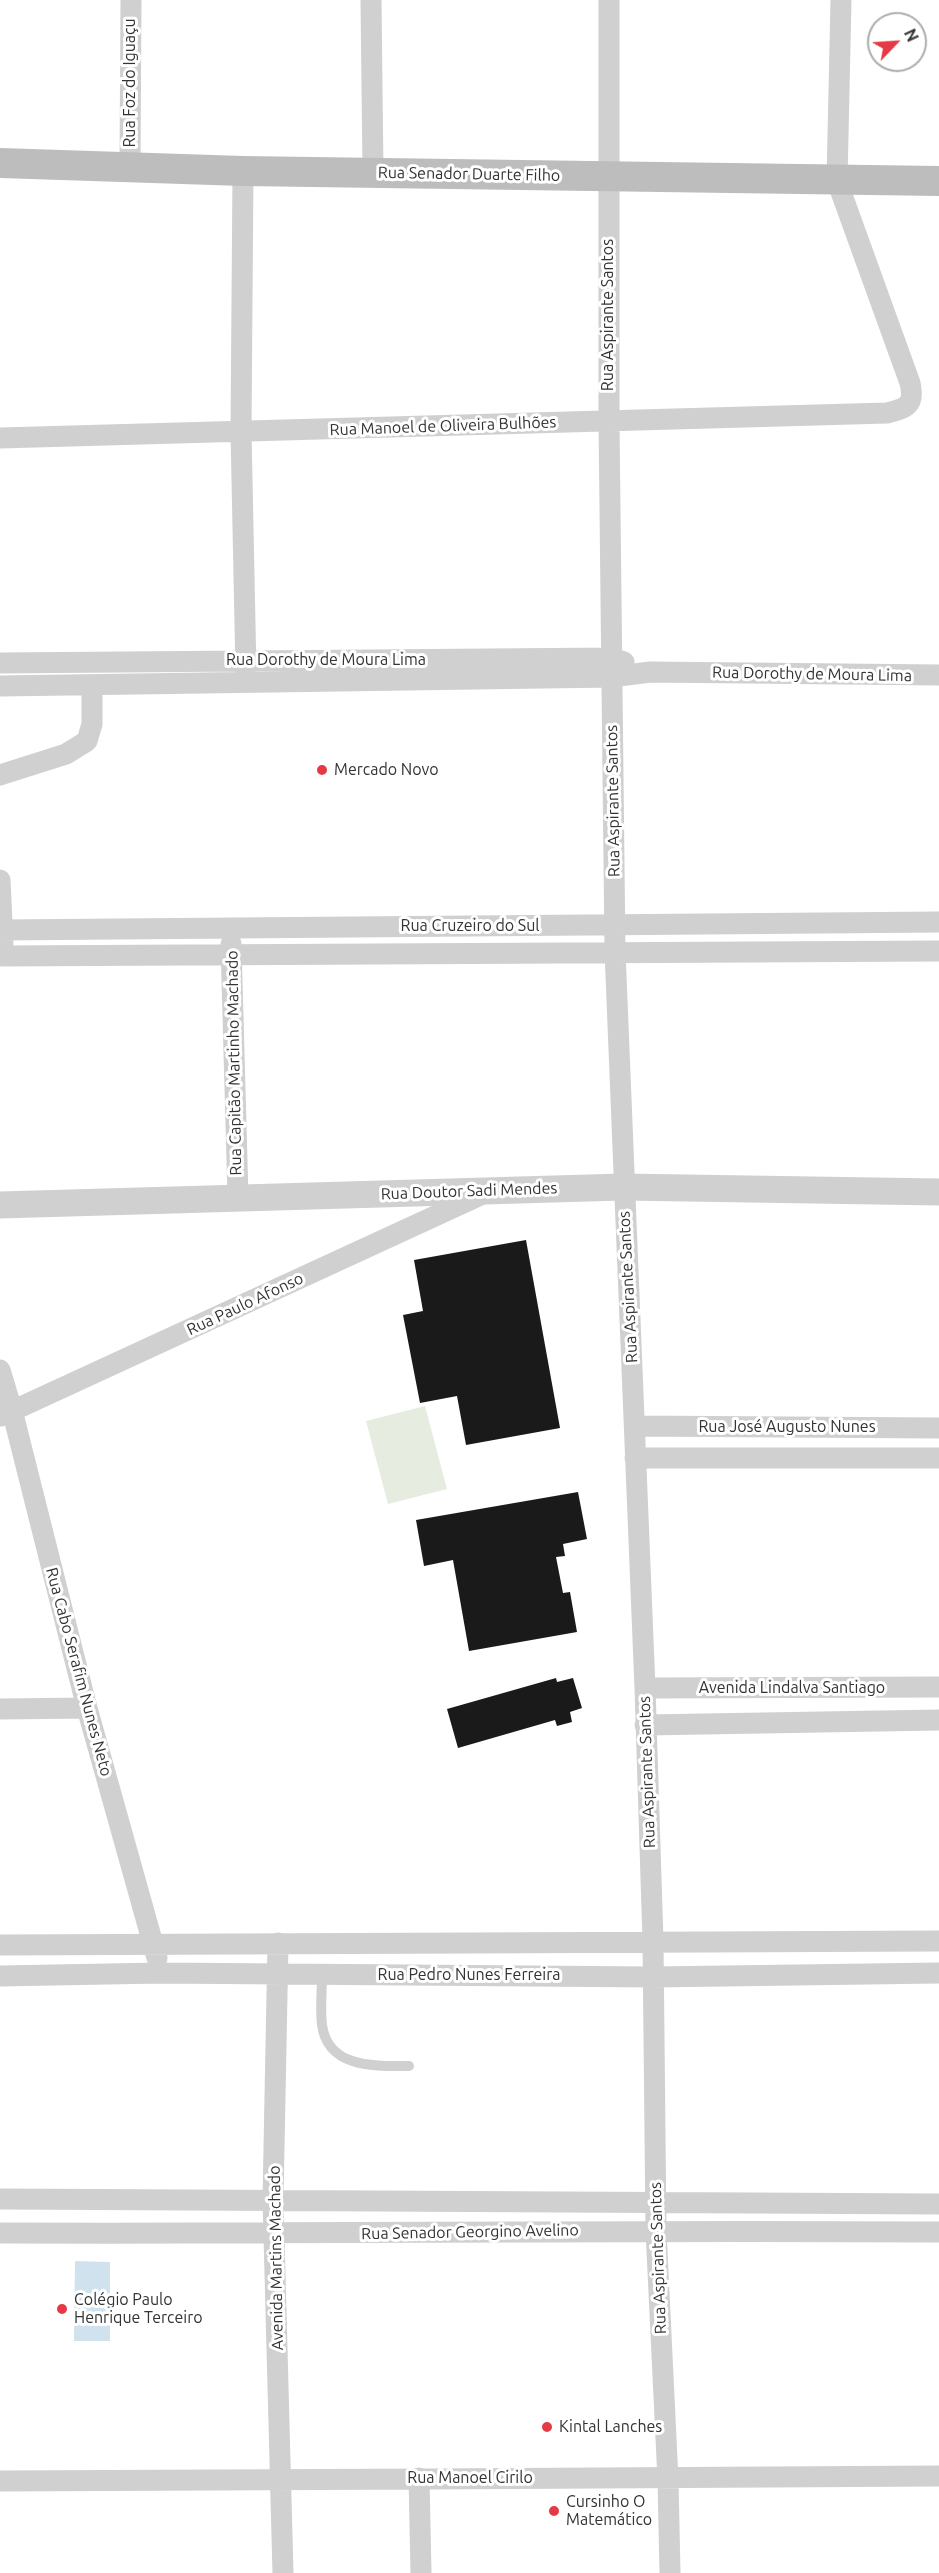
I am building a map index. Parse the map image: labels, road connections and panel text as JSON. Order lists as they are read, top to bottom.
{
  "streets": {
    "main road": ["Rua Senador Duarte Filho"],
    "street": [
      "Rua Foz do Iguaçu",
      "Rua Aspirante Santos",
      "Rua Manoel de Oliveira Bulhões",
      "Rua Dorothy de Moura Lima",
      "Rua Cruzeiro do Sul",
      "Rua Capitão Martinho Machado",
      "Rua Doutor Sadi Mendes",
      "Rua Paulo Afonso",
      "Rua José Augusto Nunes",
      "Rua Cabo Serafim Nunes Neto",
      "Avenida Lindalva Santiago",
      "Rua Pedro Nunes Ferreira",
      "Rua Senador Georgino Avelino",
      "Avenida Martins Machado",
      "Rua Manoel Cirilo"
    ]
  },
  "crossings": [
    ["Rua Foz do Iguaçu", "Rua Senador Duarte Filho"],
    ["Rua Senador Duarte Filho", "Rua Aspirante Santos"],
    ["Rua Senador Duarte Filho", "Rua Manoel de Oliveira Bulhões"],
    ["Rua Aspirante Santos", "Rua Manoel de Oliveira Bulhões"],
    ["Rua Aspirante Santos", "Rua Dorothy de Moura Lima"],
    ["Rua Aspirante Santos", "Rua Cruzeiro do Sul"],
    ["Rua Aspirante Santos", "Rua Doutor Sadi Mendes"],
    ["Rua Aspirante Santos", "Rua José Augusto Nunes"],
    ["Rua Aspirante Santos", "Avenida Lindalva Santiago"],
    ["Rua Aspirante Santos", "Rua Pedro Nunes Ferreira"],
    ["Rua Aspirante Santos", "Rua Senador Georgino Avelino"],
    ["Rua Aspirante Santos", "Rua Manoel Cirilo"],
    ["Rua Cruzeiro do Sul", "Rua Capitão Martinho Machado"],
    ["Rua Capitão Martinho Machado", "Rua Doutor Sadi Mendes"],
    ["Rua Doutor Sadi Mendes", "Rua Paulo Afonso"],
    ["Rua Paulo Afonso", "Rua Cabo Serafim Nunes Neto"],
    ["Rua Cabo Serafim Nunes Neto", "Rua Pedro Nunes Ferreira"],
    ["Rua Pedro Nunes Ferreira", "Avenida Martins Machado"],
    ["Rua Senador Georgino Avelino", "Avenida Martins Machado"],
    ["Avenida Martins Machado", "Rua Manoel Cirilo"]
  ],
  "places": [
    "Mercado Novo",
    "Colégio Paulo Henrique Terceiro",
    "Kintal Lanches",
    "Cursinho O Matemático"
  ],
  "north": "top right"
}
